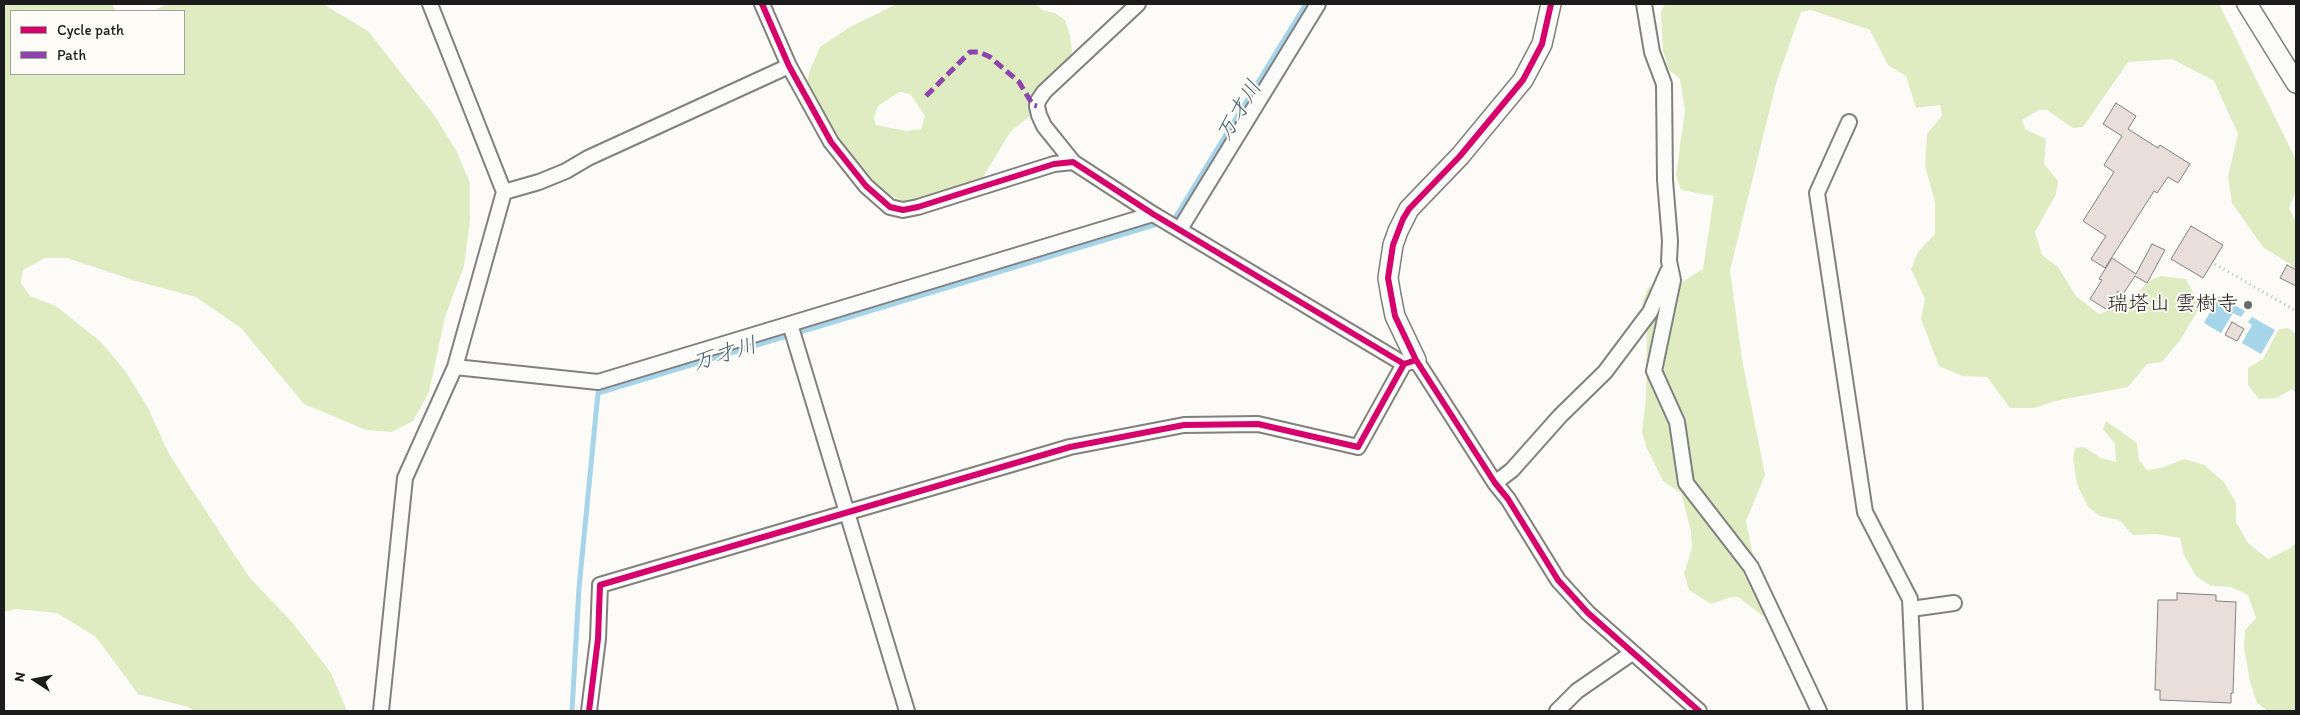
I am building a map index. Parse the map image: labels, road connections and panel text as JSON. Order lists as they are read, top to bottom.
{
  "water": ["万才川"],
  "places": ["瑞塔山 雲樹寺"],
  "legend": ["Cycle path", "Path"],
  "north": "left"
}
